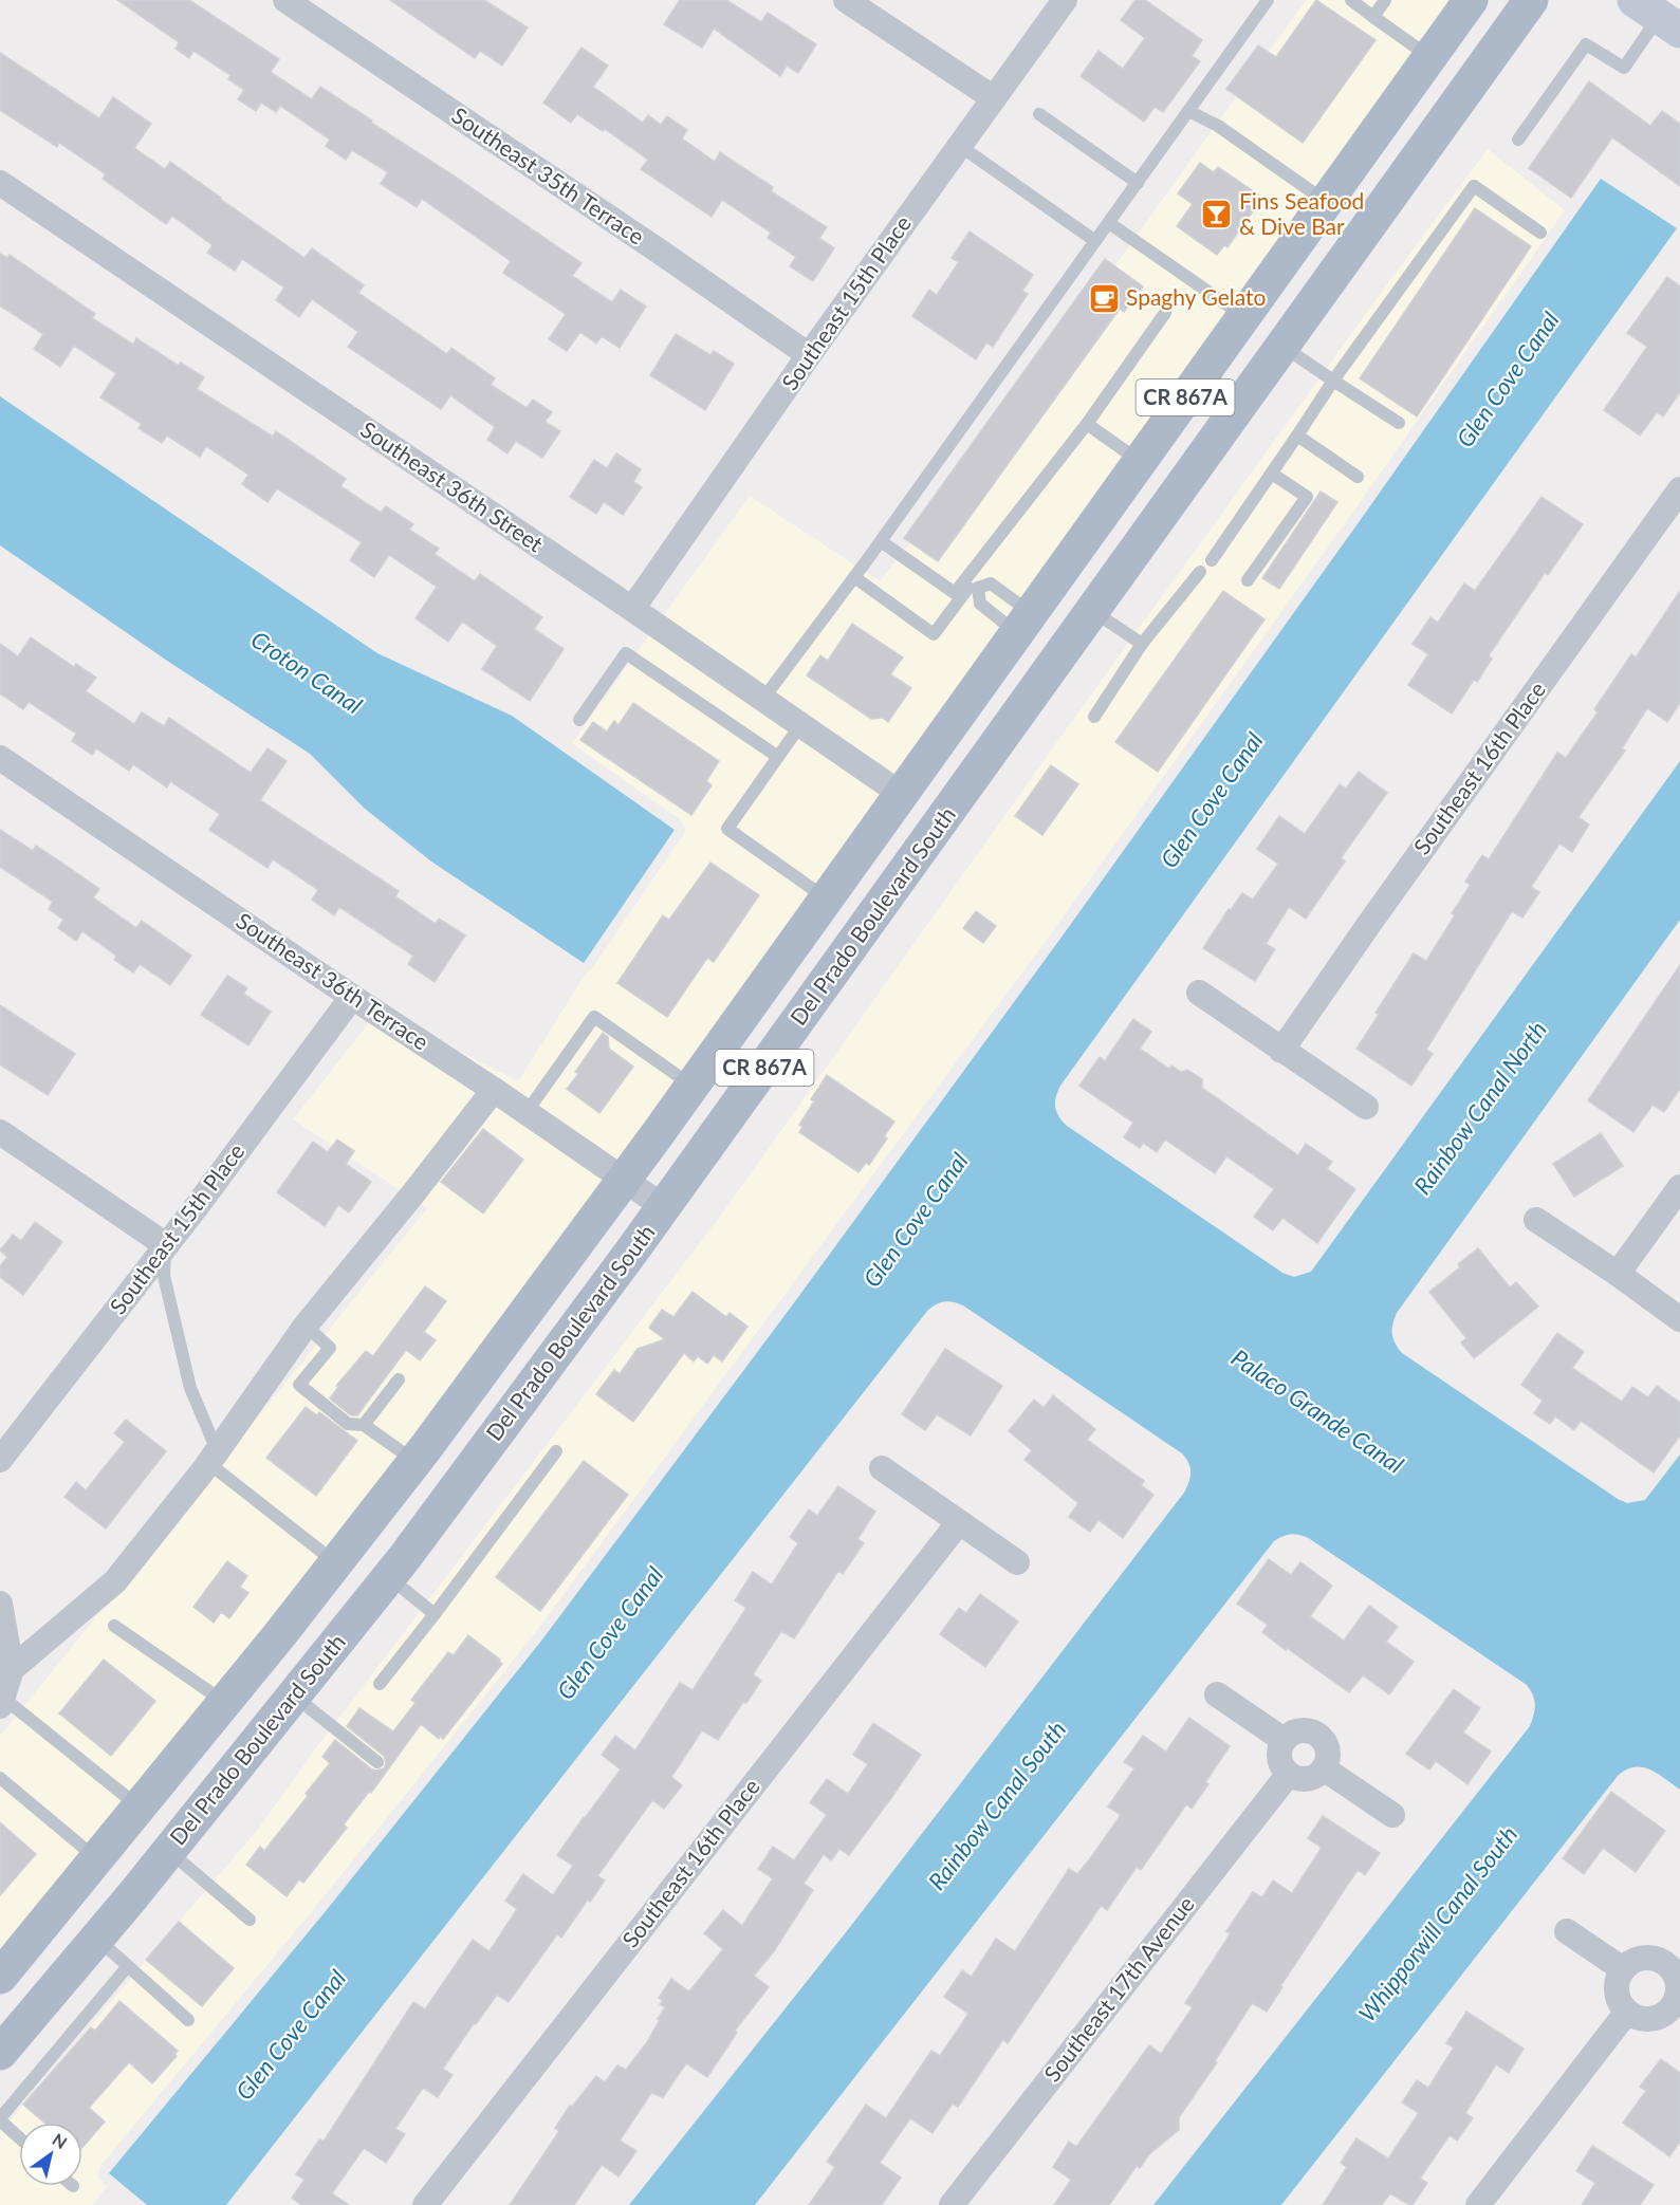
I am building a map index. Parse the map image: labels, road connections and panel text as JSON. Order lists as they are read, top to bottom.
{
  "streets": {
    "main road": ["CR 867A", "Del Prado Boulevard South"],
    "street": [
      "Southeast 35th Terrace",
      "Southeast 15th Place",
      "Southeast 36th Street",
      "Southeast 16th Place",
      "Southeast 36th Terrace",
      "Southeast 17th Avenue"
    ]
  },
  "crossings": [
    ["Southeast 35th Terrace", "Southeast 15th Place"],
    ["Southeast 15th Place", "Southeast 36th Street"],
    ["Southeast 15th Place", "Southeast 36th Terrace"],
    ["CR 867A", "Southeast 36th Street"],
    ["CR 867A", "Southeast 36th Terrace"],
    ["Del Prado Boulevard South", "Southeast 36th Terrace"]
  ],
  "water": [
    "Glen Cove Canal",
    "Croton Canal",
    "Rainbow Canal North",
    "Palaco Grande Canal",
    "Rainbow Canal South",
    "Whipporwill Canal South"
  ],
  "places": {
    "bar": ["Fins Seafood & Dive Bar"],
    "cafe": ["Spaghy Gelato"]
  },
  "north": "top right"
}
